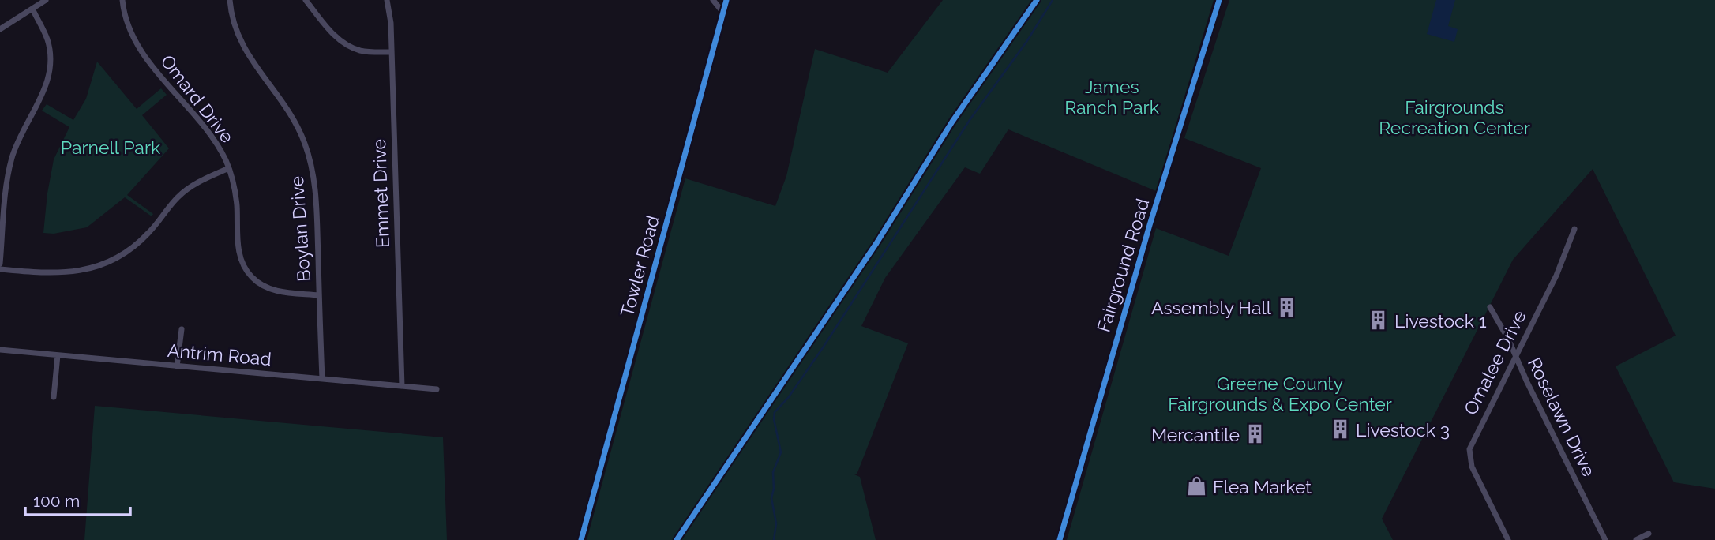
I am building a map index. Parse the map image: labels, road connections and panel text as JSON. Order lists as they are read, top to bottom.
{
  "streets": {
    "street": [
      "Omard Drive",
      "Emmet Drive",
      "Boylan Drive",
      "Fairground Road",
      "Towler Road",
      "Antrim Road",
      "Omalee Drive",
      "Roselawn Drive"
    ]
  },
  "crossings": [
    ["Omard Drive", "Boylan Drive"],
    ["Emmet Drive", "Antrim Road"],
    ["Boylan Drive", "Antrim Road"],
    ["Omalee Drive", "Roselawn Drive"]
  ],
  "parks": [
    "James Ranch Park",
    "Fairgrounds Recreation Center",
    "Parnell Park",
    "Greene County Fairgrounds & Expo Center"
  ],
  "places": {
    "building": [
      "Assembly Hall",
      "Livestock 1",
      "Livestock 3",
      "Mercantile"
    ],
    "shop": ["Flea Market"]
  },
  "scale_bar": "100 m"
}
